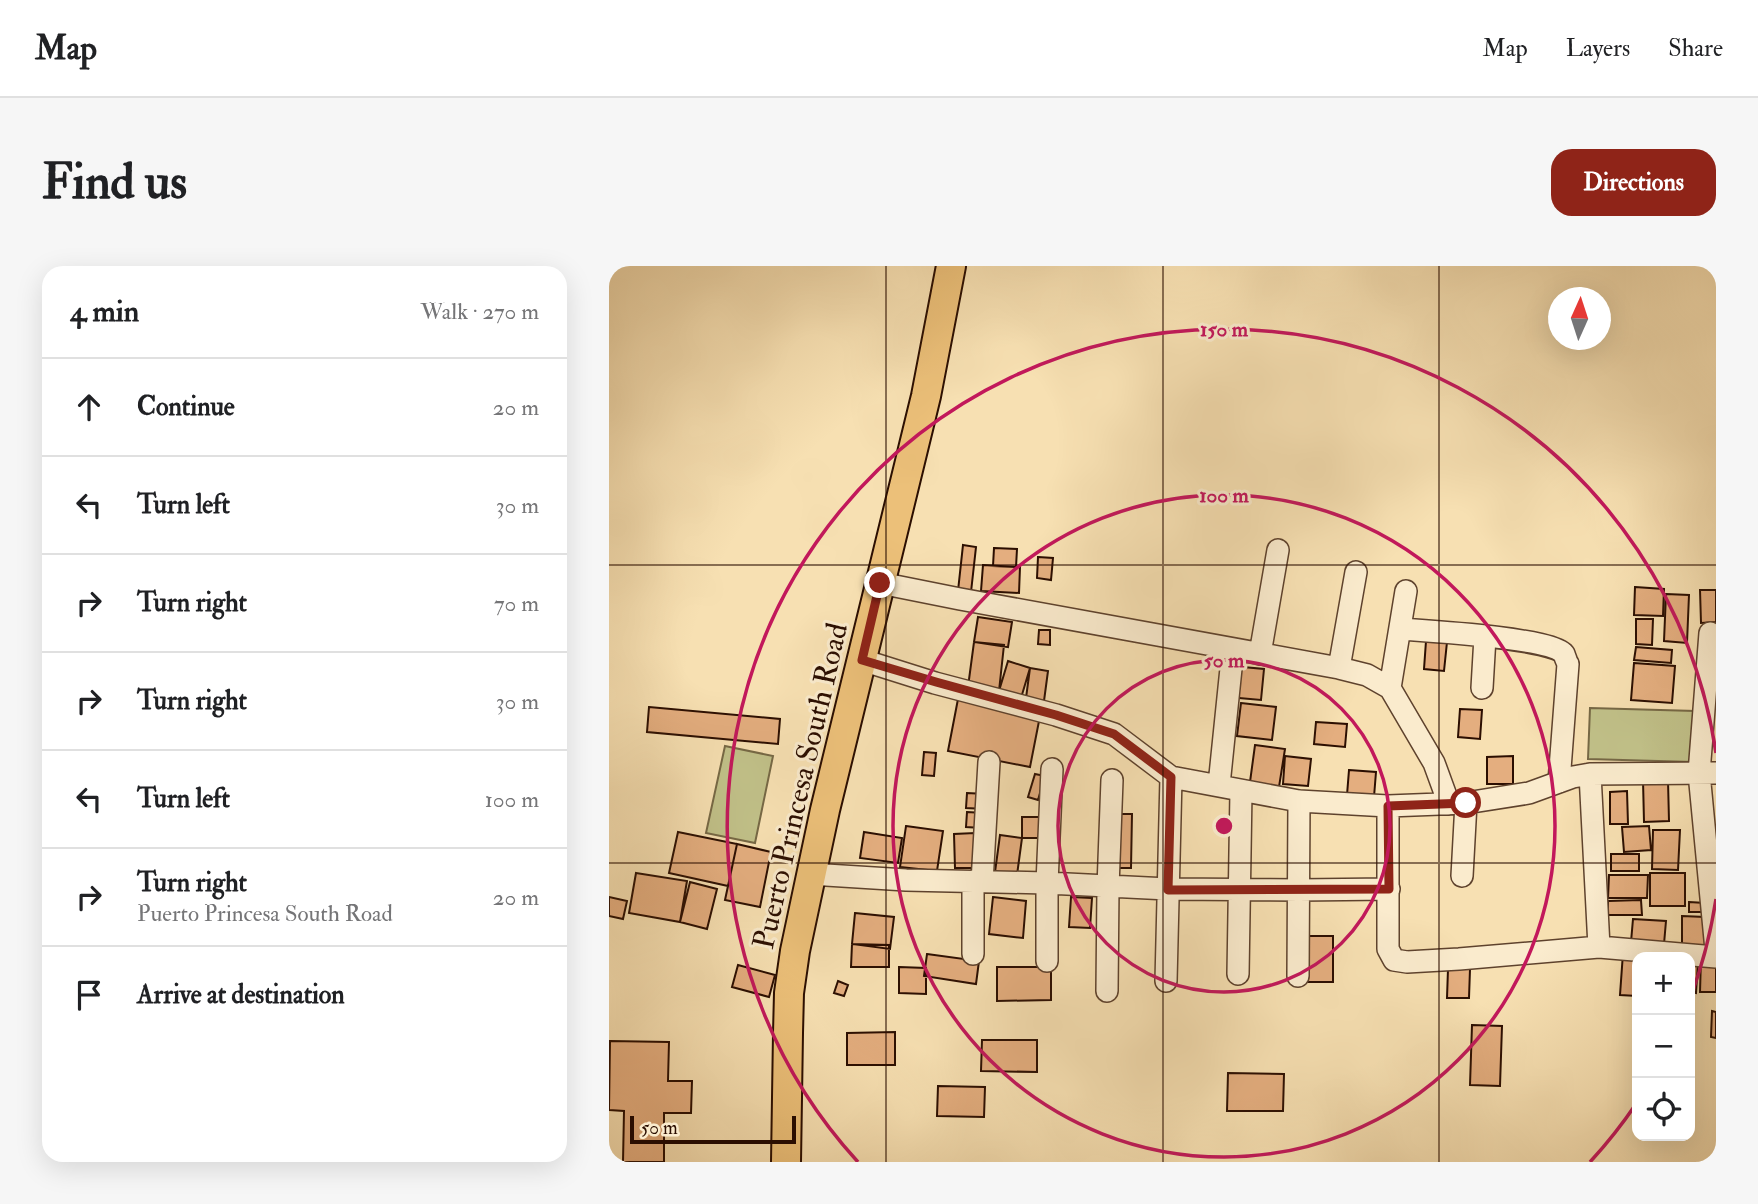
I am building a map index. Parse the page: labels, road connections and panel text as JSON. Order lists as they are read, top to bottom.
{
  "streets": {
    "main road": ["Puerto Princesa South Road"]
  },
  "scale_bar": "50 m",
  "north": "top",
  "page": {
    "header": "Map",
    "nav": ["Map", "Layers", "Share"],
    "buttons": "Directions",
    "title": "Find us",
    "heading": ["4 min", "Walk · 270 m"],
    "list": [
      ["Continue", "20 m"],
      ["Turn left", "30 m"],
      ["Turn right", "70 m"],
      ["Turn right", "30 m"],
      ["Turn left", "100 m"],
      ["Turn right", "Puerto Princesa South Road", "20 m"],
      "Arrive at destination"
    ],
    "map_buttons": ["+", "−"],
    "scale": "50 m"
  },
  "rings": ["150 m", "100 m", "50 m"]
}
